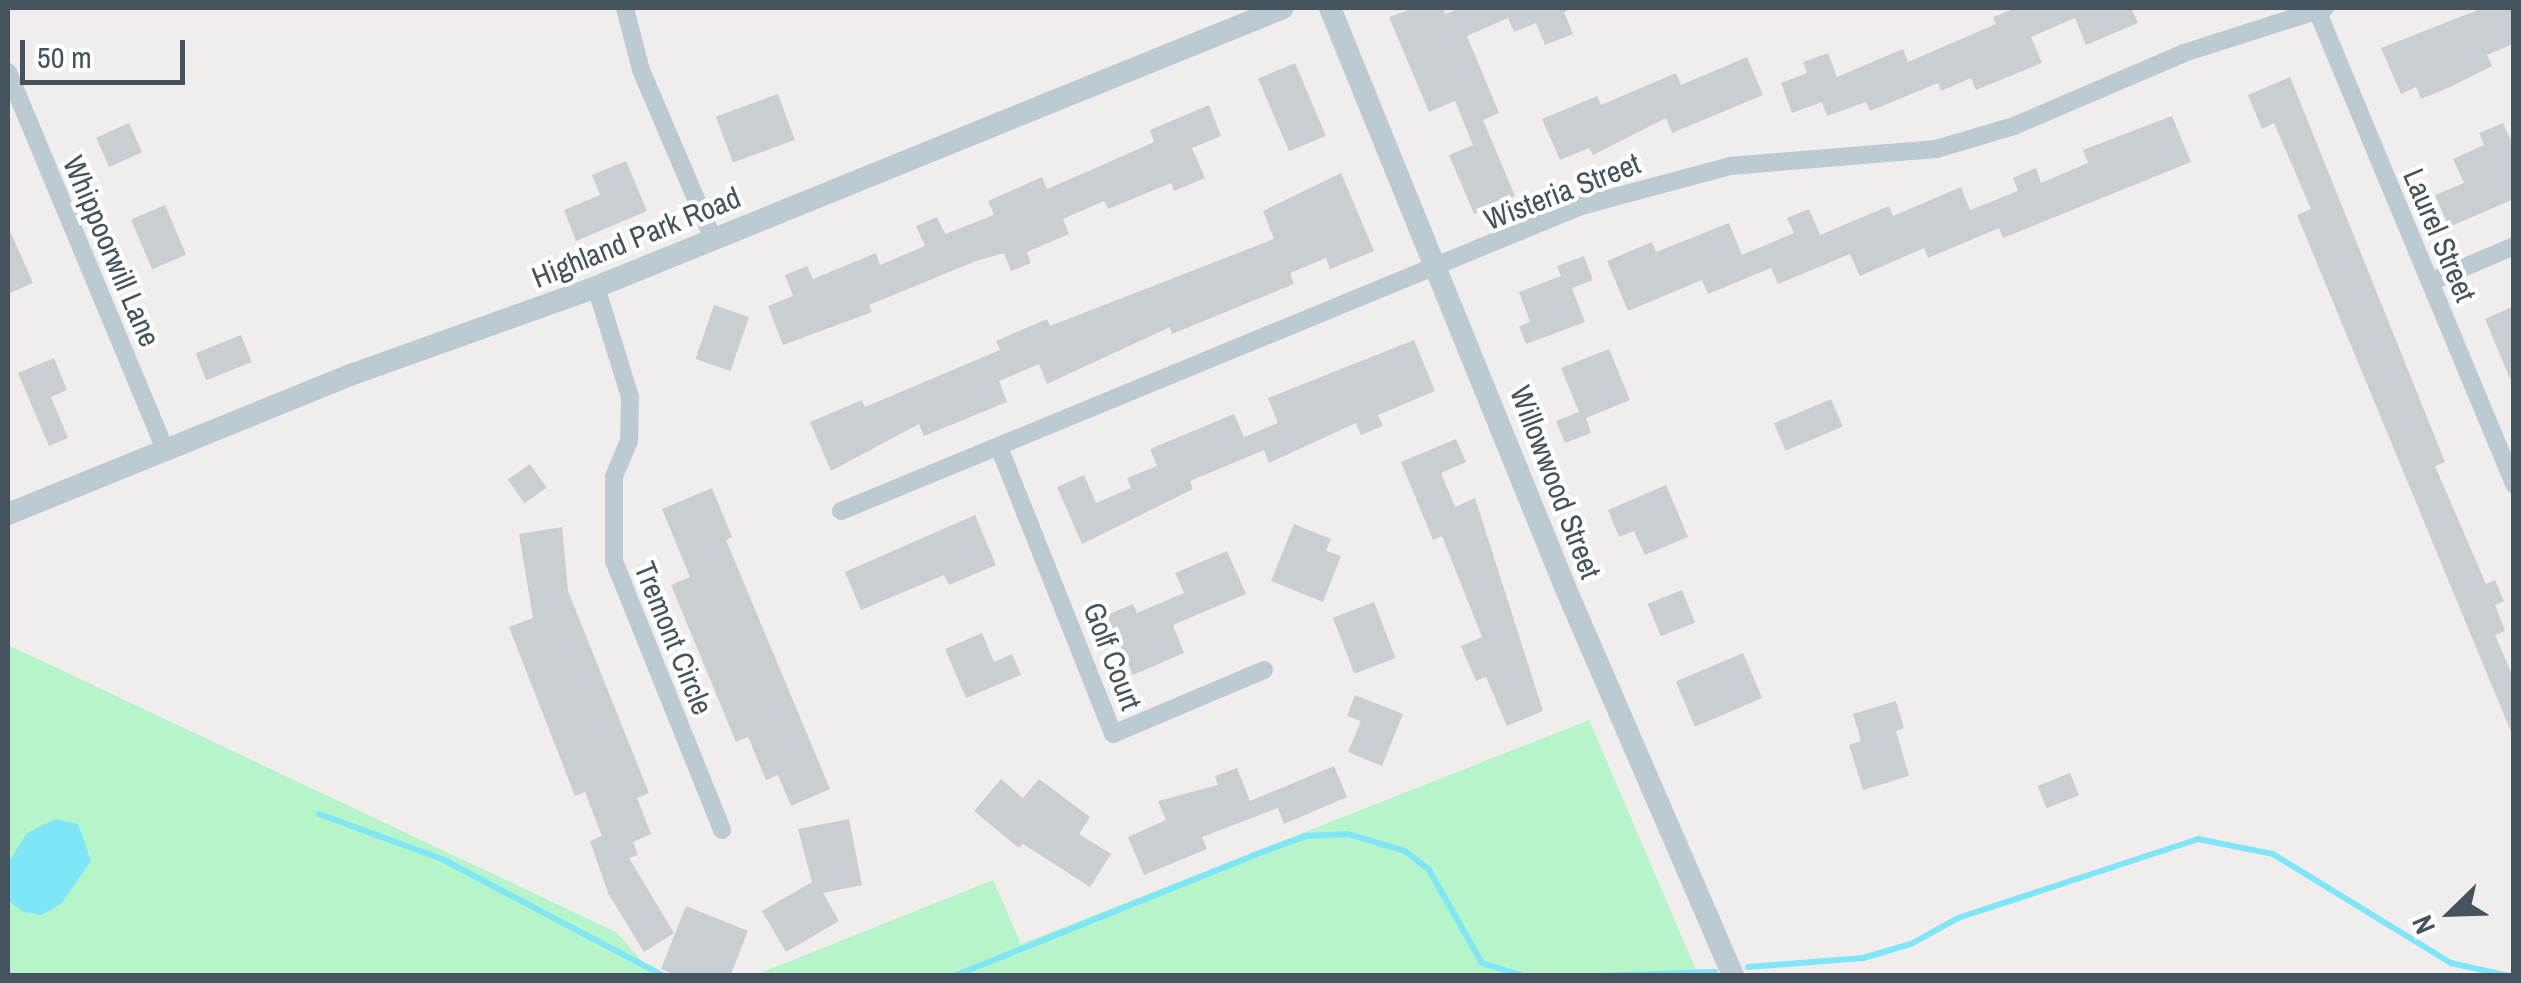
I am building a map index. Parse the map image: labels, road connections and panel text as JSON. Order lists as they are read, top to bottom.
{
  "streets": {
    "street": [
      "Wisteria Street",
      "Laurel Street",
      "Highland Park Road",
      "Whippoorwill Lane",
      "Willowwood Street",
      "Tremont Circle",
      "Golf Court"
    ]
  },
  "crossings": [
    ["Wisteria Street", "Laurel Street"],
    ["Wisteria Street", "Willowwood Street"],
    ["Wisteria Street", "Golf Court"],
    ["Highland Park Road", "Whippoorwill Lane"],
    ["Highland Park Road", "Tremont Circle"]
  ],
  "scale_bar": "50 m",
  "north": "bottom left"
}
